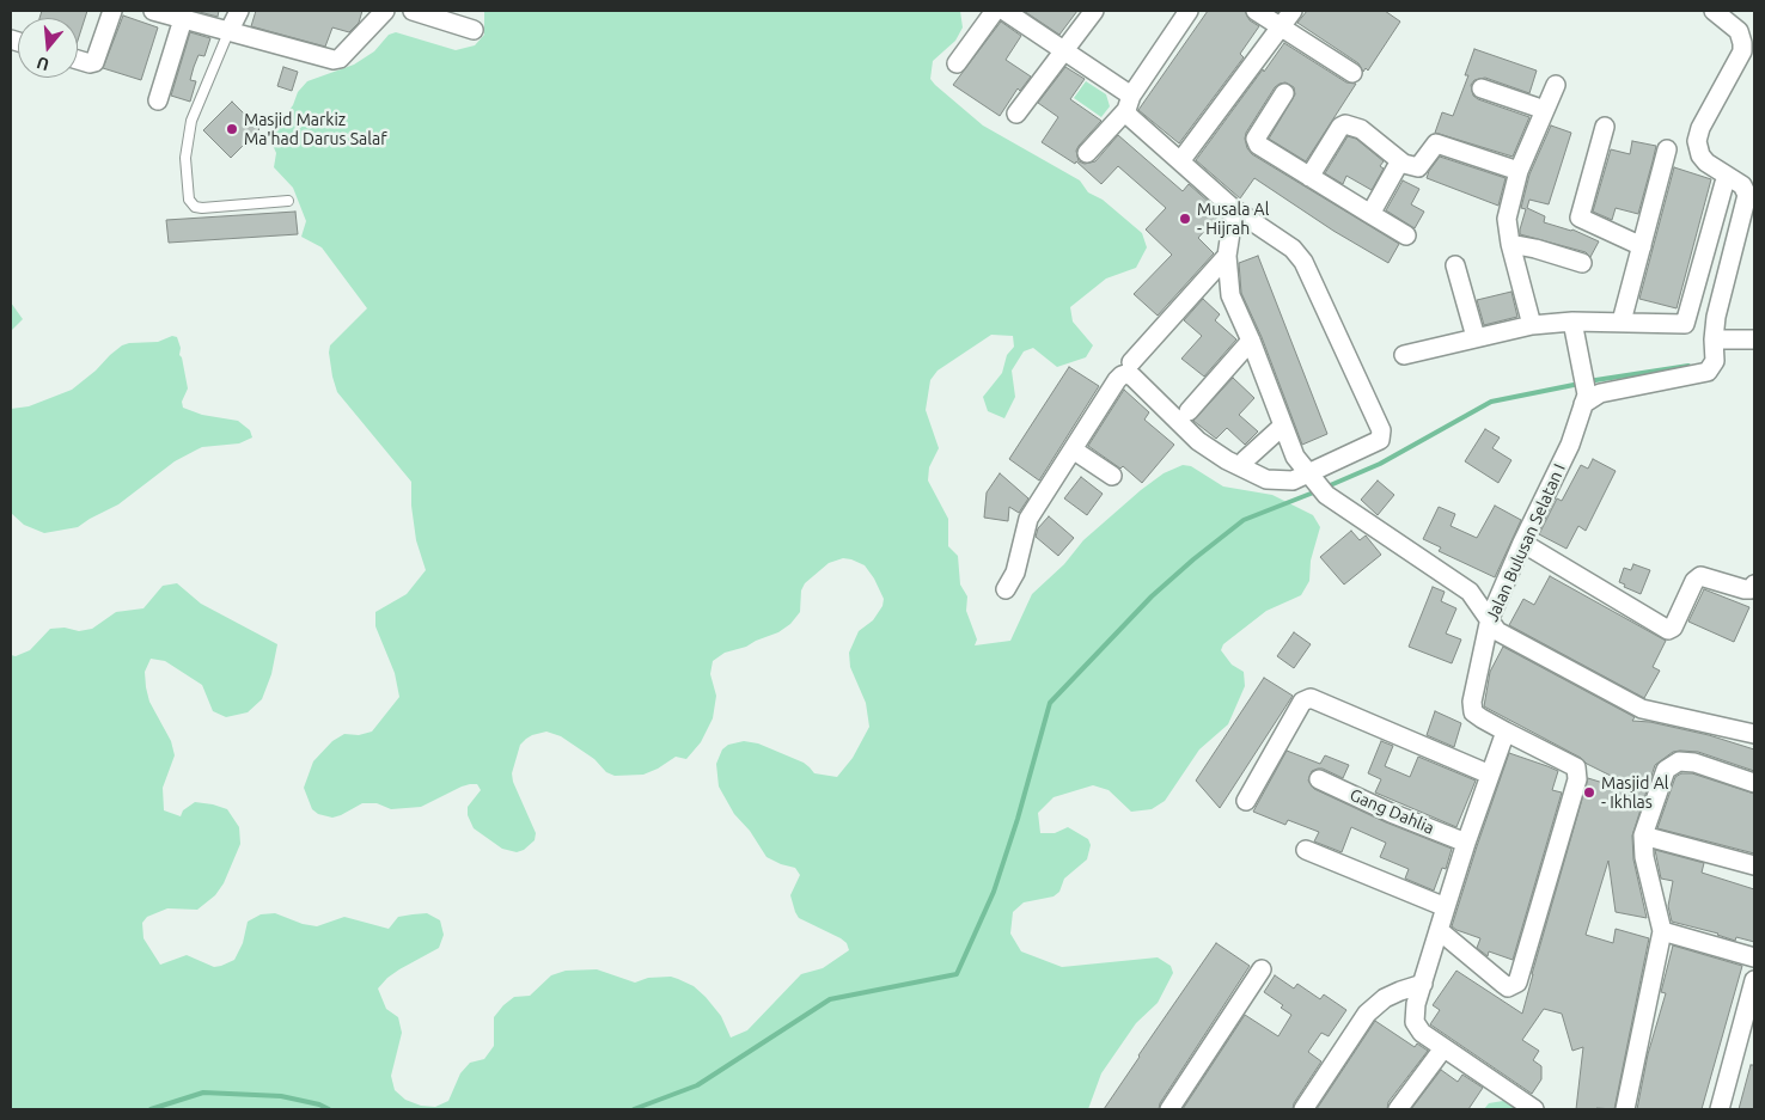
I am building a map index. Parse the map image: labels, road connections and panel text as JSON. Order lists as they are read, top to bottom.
{
  "streets": {
    "street": ["Jalan Bulusan Selatan I", "Gang Dahlia"]
  },
  "places": ["Masjid Markiz Ma'had Darus Salaf", "Musala Al - Hijrah", "Masjid Al - Ikhlas"],
  "north": "bottom"
}
